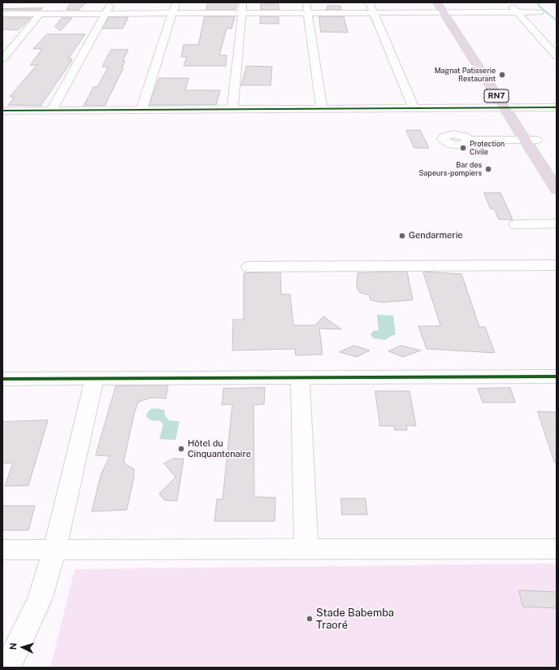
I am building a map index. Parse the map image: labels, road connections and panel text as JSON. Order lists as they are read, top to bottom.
{
  "streets": {
    "highway": ["RN7"]
  },
  "places": [
    "Magnat Patisserie Restaurant",
    "Protection Civile",
    "Bar des Sapeurs-pompiers",
    "Gendarmerie",
    "Hôtel du Cinquantenaire",
    "Stade Babemba Traoré"
  ],
  "north": "left"
}
